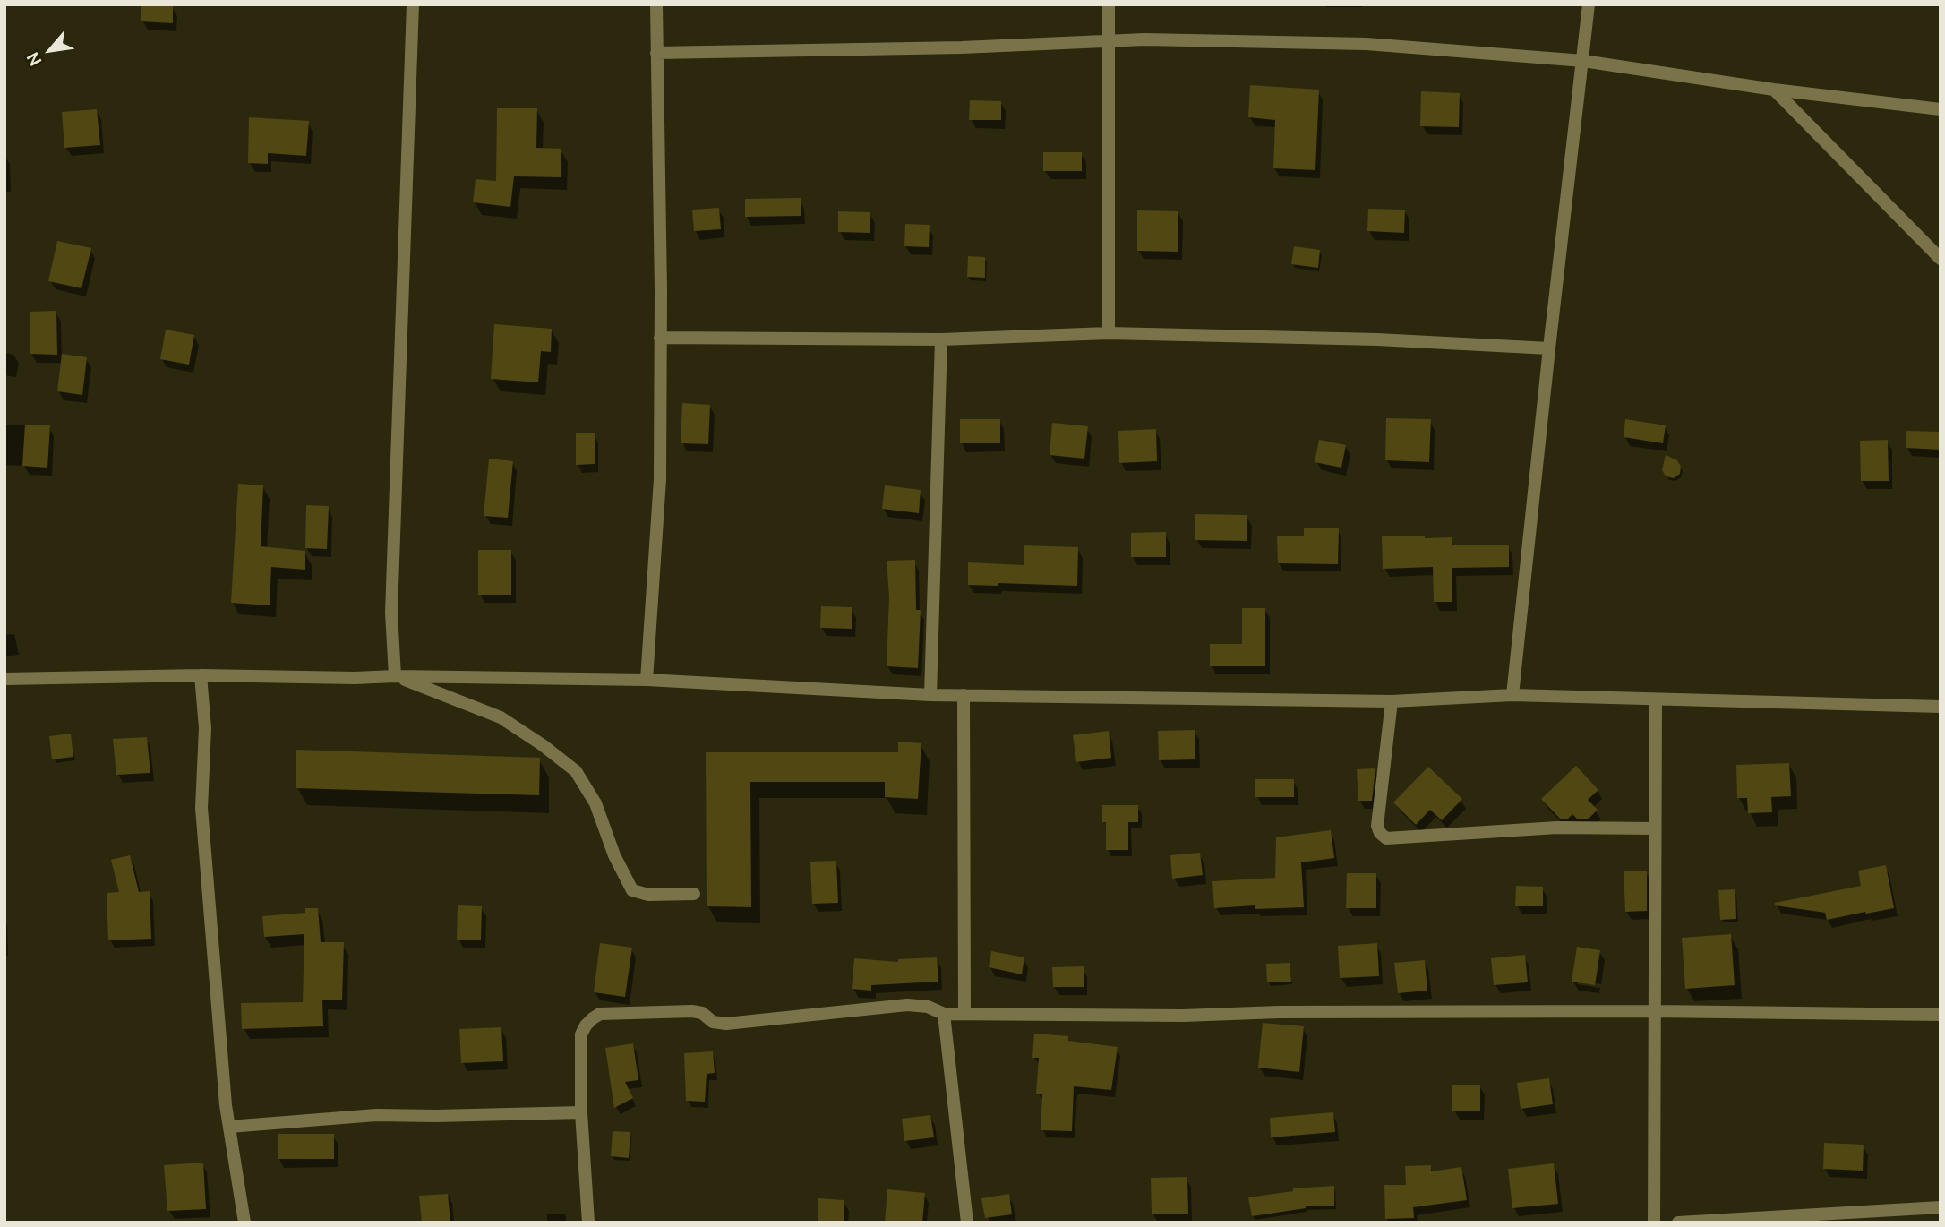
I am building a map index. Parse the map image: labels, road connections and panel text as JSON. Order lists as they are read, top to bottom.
{
  "north": "bottom left"
}
